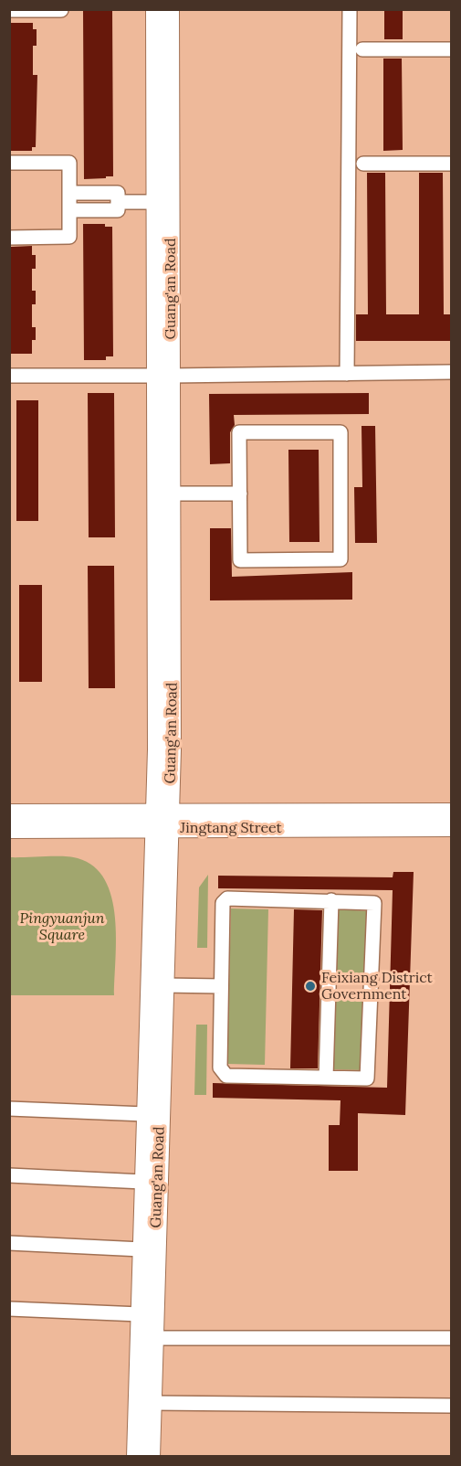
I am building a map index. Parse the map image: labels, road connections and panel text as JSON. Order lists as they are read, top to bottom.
{
  "streets": {
    "main road": ["Guang'an Road", "Jingtang Street"]
  },
  "crossings": [
    ["Guang'an Road", "Jingtang Street"]
  ],
  "parks": ["Pingyuanjun Square"],
  "places": ["Feixiang District Government"]
}
